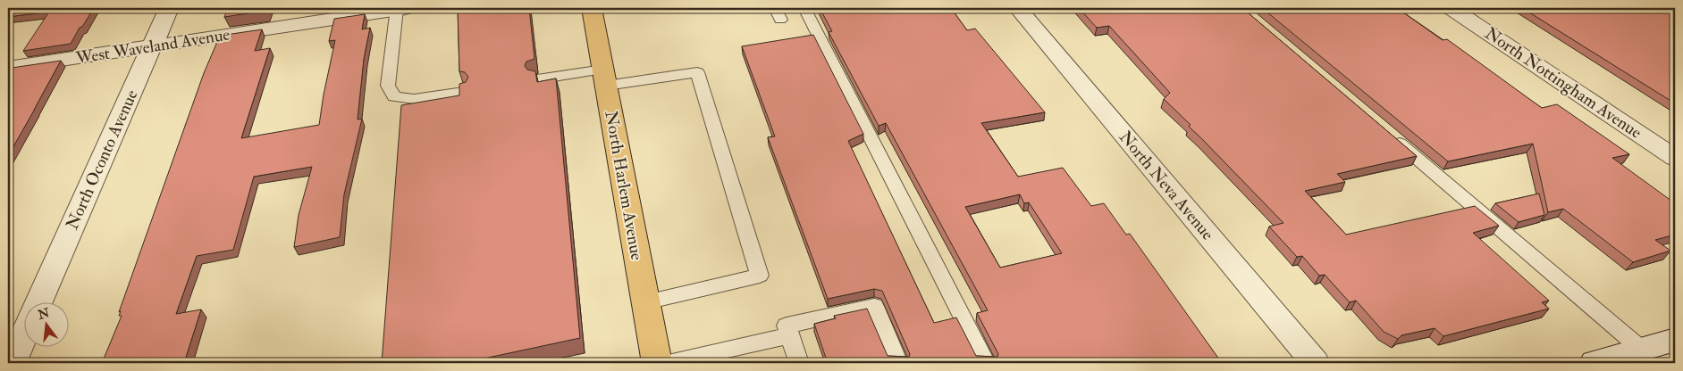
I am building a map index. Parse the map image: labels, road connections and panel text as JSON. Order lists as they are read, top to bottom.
{
  "streets": {
    "main road": ["North Harlem Avenue"],
    "street": [
      "West Waveland Avenue",
      "North Nottingham Avenue",
      "North Oconto Avenue",
      "North Neva Avenue"
    ]
  },
  "crossings": [
    ["West Waveland Avenue", "North Oconto Avenue"]
  ],
  "north": "top"
}
